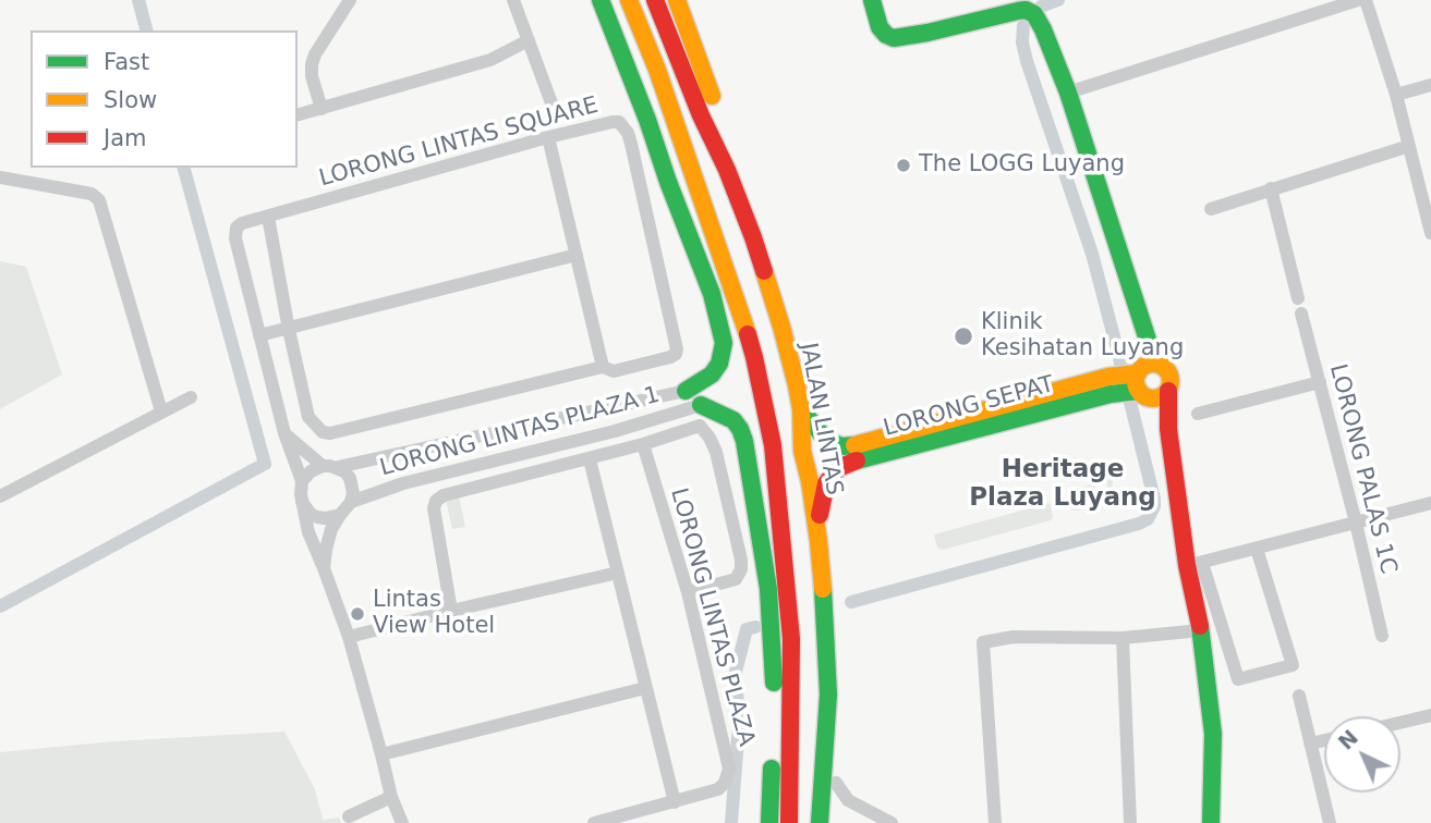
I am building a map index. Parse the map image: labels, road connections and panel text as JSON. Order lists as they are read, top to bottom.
{
  "streets": {
    "main road": ["LORONG SEPAT", "JALAN LINTAS"],
    "street": [
      "LORONG LINTAS SQUARE",
      "LORONG LINTAS PLAZA 1",
      "LORONG PALAS 1C",
      "LORONG LINTAS PLAZA"
    ]
  },
  "districts": ["Heritage Plaza Luyang"],
  "places": ["The LOGG Luyang", "Klinik Kesihatan Luyang", "Lintas View Hotel"],
  "legend": ["Fast", "Slow", "Jam"],
  "north": "top left"
}
